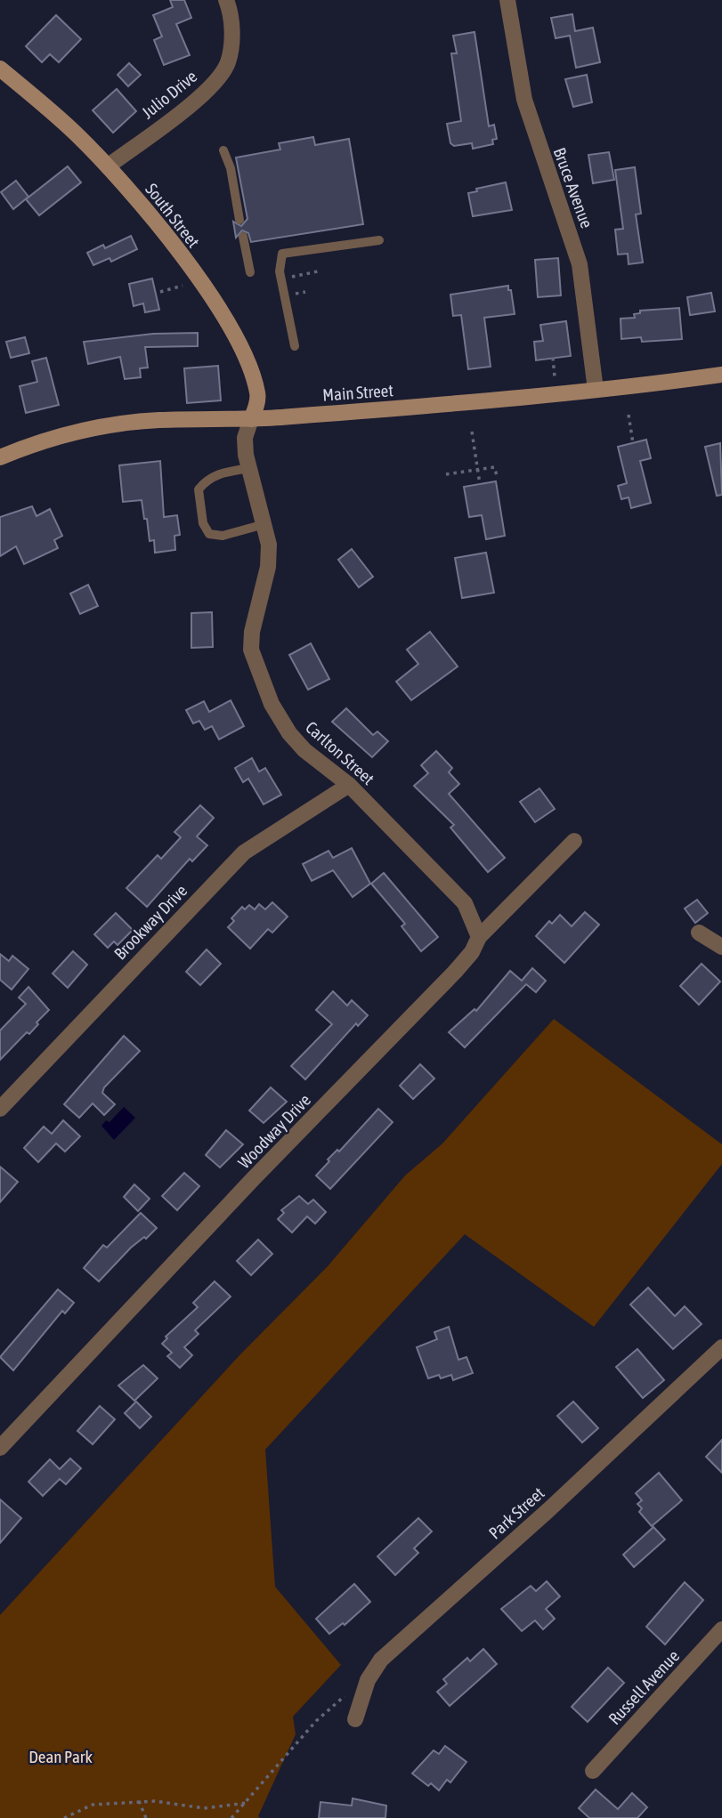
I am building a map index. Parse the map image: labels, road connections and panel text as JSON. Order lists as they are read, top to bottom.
{
  "streets": {
    "main road": ["South Street", "Main Street"],
    "street": [
      "Julio Drive",
      "Bruce Avenue",
      "Carlton Street",
      "Brookway Drive",
      "Woodway Drive",
      "Park Street",
      "Russell Avenue"
    ]
  },
  "crossings": [
    ["Julio Drive", "South Street"],
    ["Bruce Avenue", "Main Street"],
    ["South Street", "Main Street"],
    ["South Street", "Carlton Street"],
    ["Main Street", "Carlton Street"],
    ["Carlton Street", "Brookway Drive"],
    ["Carlton Street", "Woodway Drive"]
  ],
  "parks": ["Dean Park"]
}
